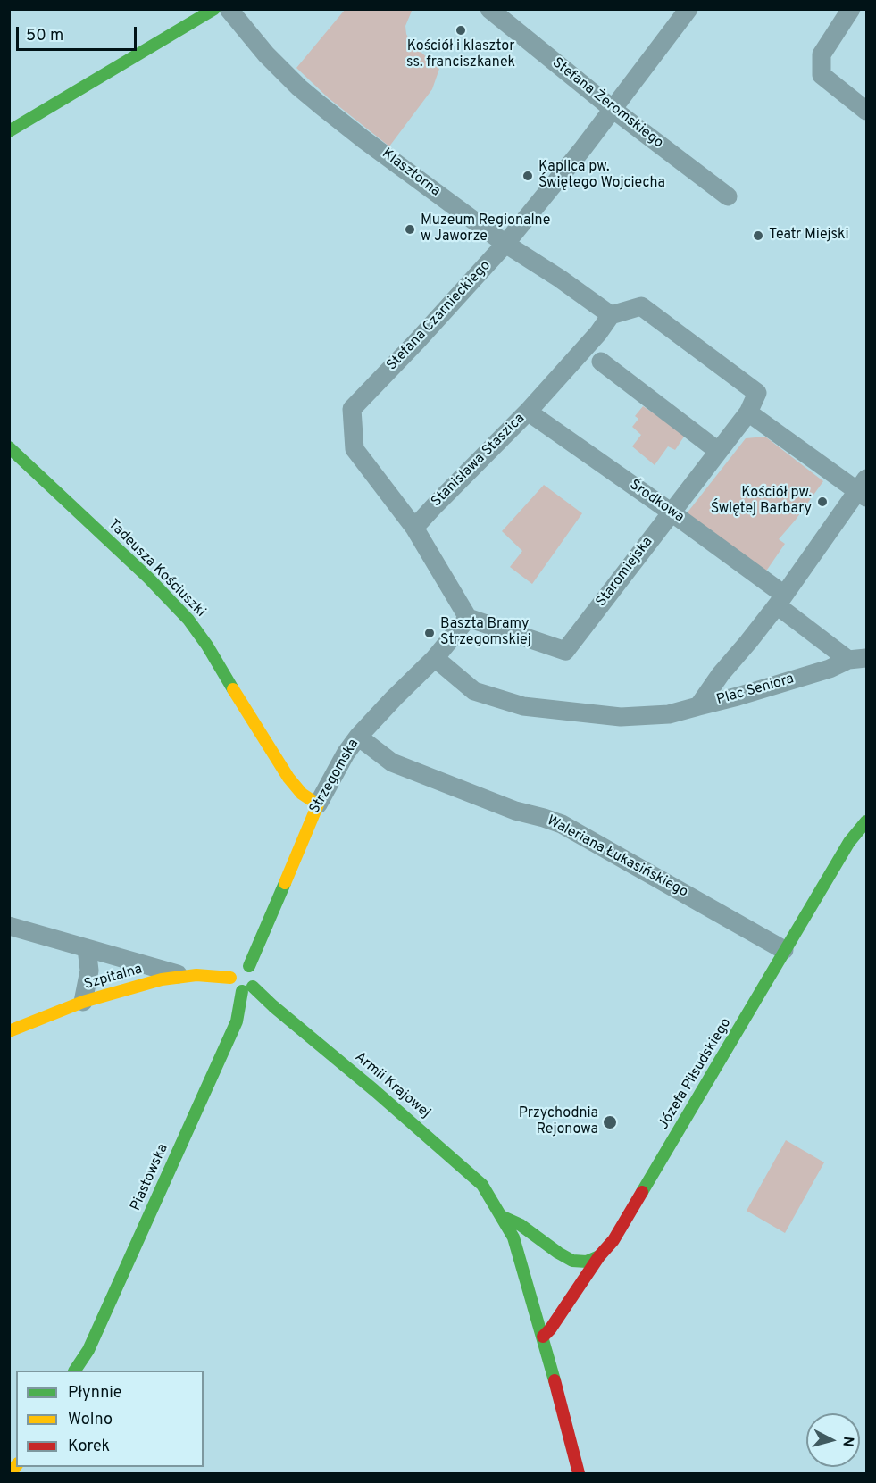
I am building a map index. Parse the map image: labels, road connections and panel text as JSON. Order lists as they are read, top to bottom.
{
  "streets": {
    "street": [
      "Stefana Żeromskiego",
      "Klasztorna",
      "Stefana Czarnieckiego",
      "Stanisława Staszica",
      "Środkowa",
      "Tadeusza Kościuszki",
      "Staromiejska",
      "Plac Seniora",
      "Strzegomska",
      "Waleriana Łukasińskiego",
      "Szpitalna",
      "Józefa Piłsudskiego",
      "Armii Krajowej",
      "Piastowska"
    ]
  },
  "crossings": [
    ["Stefana Żeromskiego", "Stefana Czarnieckiego"],
    ["Klasztorna", "Stefana Czarnieckiego"],
    ["Klasztorna", "Stanisława Staszica"],
    ["Stefana Czarnieckiego", "Stanisława Staszica"],
    ["Stanisława Staszica", "Środkowa"],
    ["Środkowa", "Staromiejska"],
    ["Środkowa", "Plac Seniora"],
    ["Tadeusza Kościuszki", "Strzegomska"],
    ["Staromiejska", "Strzegomska"],
    ["Strzegomska", "Waleriana Łukasińskiego"],
    ["Strzegomska", "Szpitalna"],
    ["Strzegomska", "Armii Krajowej"],
    ["Waleriana Łukasińskiego", "Józefa Piłsudskiego"],
    ["Szpitalna", "Armii Krajowej"],
    ["Józefa Piłsudskiego", "Armii Krajowej"],
    ["Armii Krajowej", "Piastowska"]
  ],
  "places": [
    "Kościół i klasztor ss. franciszkanek",
    "Kaplica pw. Świętego Wojciecha",
    "Muzeum Regionalne w Jaworze",
    "Teatr Miejski",
    "Kościół pw. Świętej Barbary",
    "Baszta Bramy Strzegomskiej",
    "Przychodnia Rejonowa"
  ],
  "legend": ["Płynnie", "Wolno", "Korek"],
  "scale_bar": "50 m",
  "north": "right"
}
